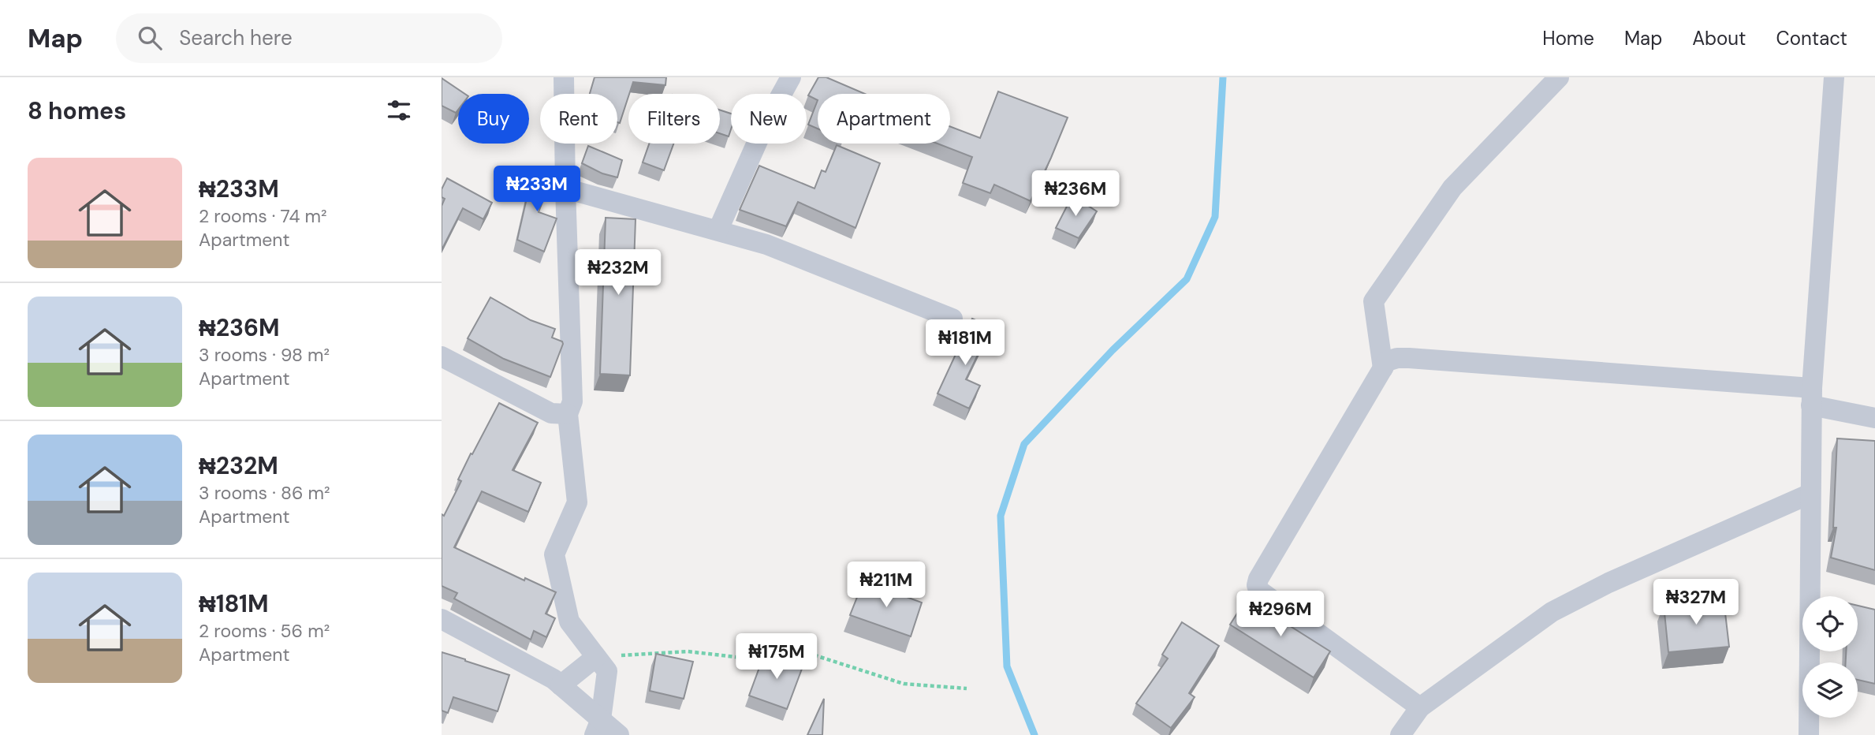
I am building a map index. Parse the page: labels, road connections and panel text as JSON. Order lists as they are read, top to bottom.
{
  "page": {
    "header": "Map",
    "search": "Search here",
    "nav": [
      "Home",
      "Map",
      "About",
      "Contact"
    ],
    "heading": "8 homes",
    "chip": [
      "Buy",
      "Rent",
      "Filters",
      "New",
      "Apartment"
    ],
    "list": [
      {
        "name": "₦233M",
        "note": "2 rooms · 74 m² · Apartment"
      },
      {
        "name": "₦236M",
        "note": "3 rooms · 98 m² · Apartment"
      },
      {
        "name": "₦232M",
        "note": "3 rooms · 86 m² · Apartment"
      },
      {
        "name": "₦181M",
        "note": "2 rooms · 56 m² · Apartment"
      }
    ],
    "price": [
      "₦233M",
      "₦236M",
      "₦232M",
      "₦181M",
      "₦211M",
      "₦327M",
      "₦296M",
      "₦175M"
    ]
  }
}
